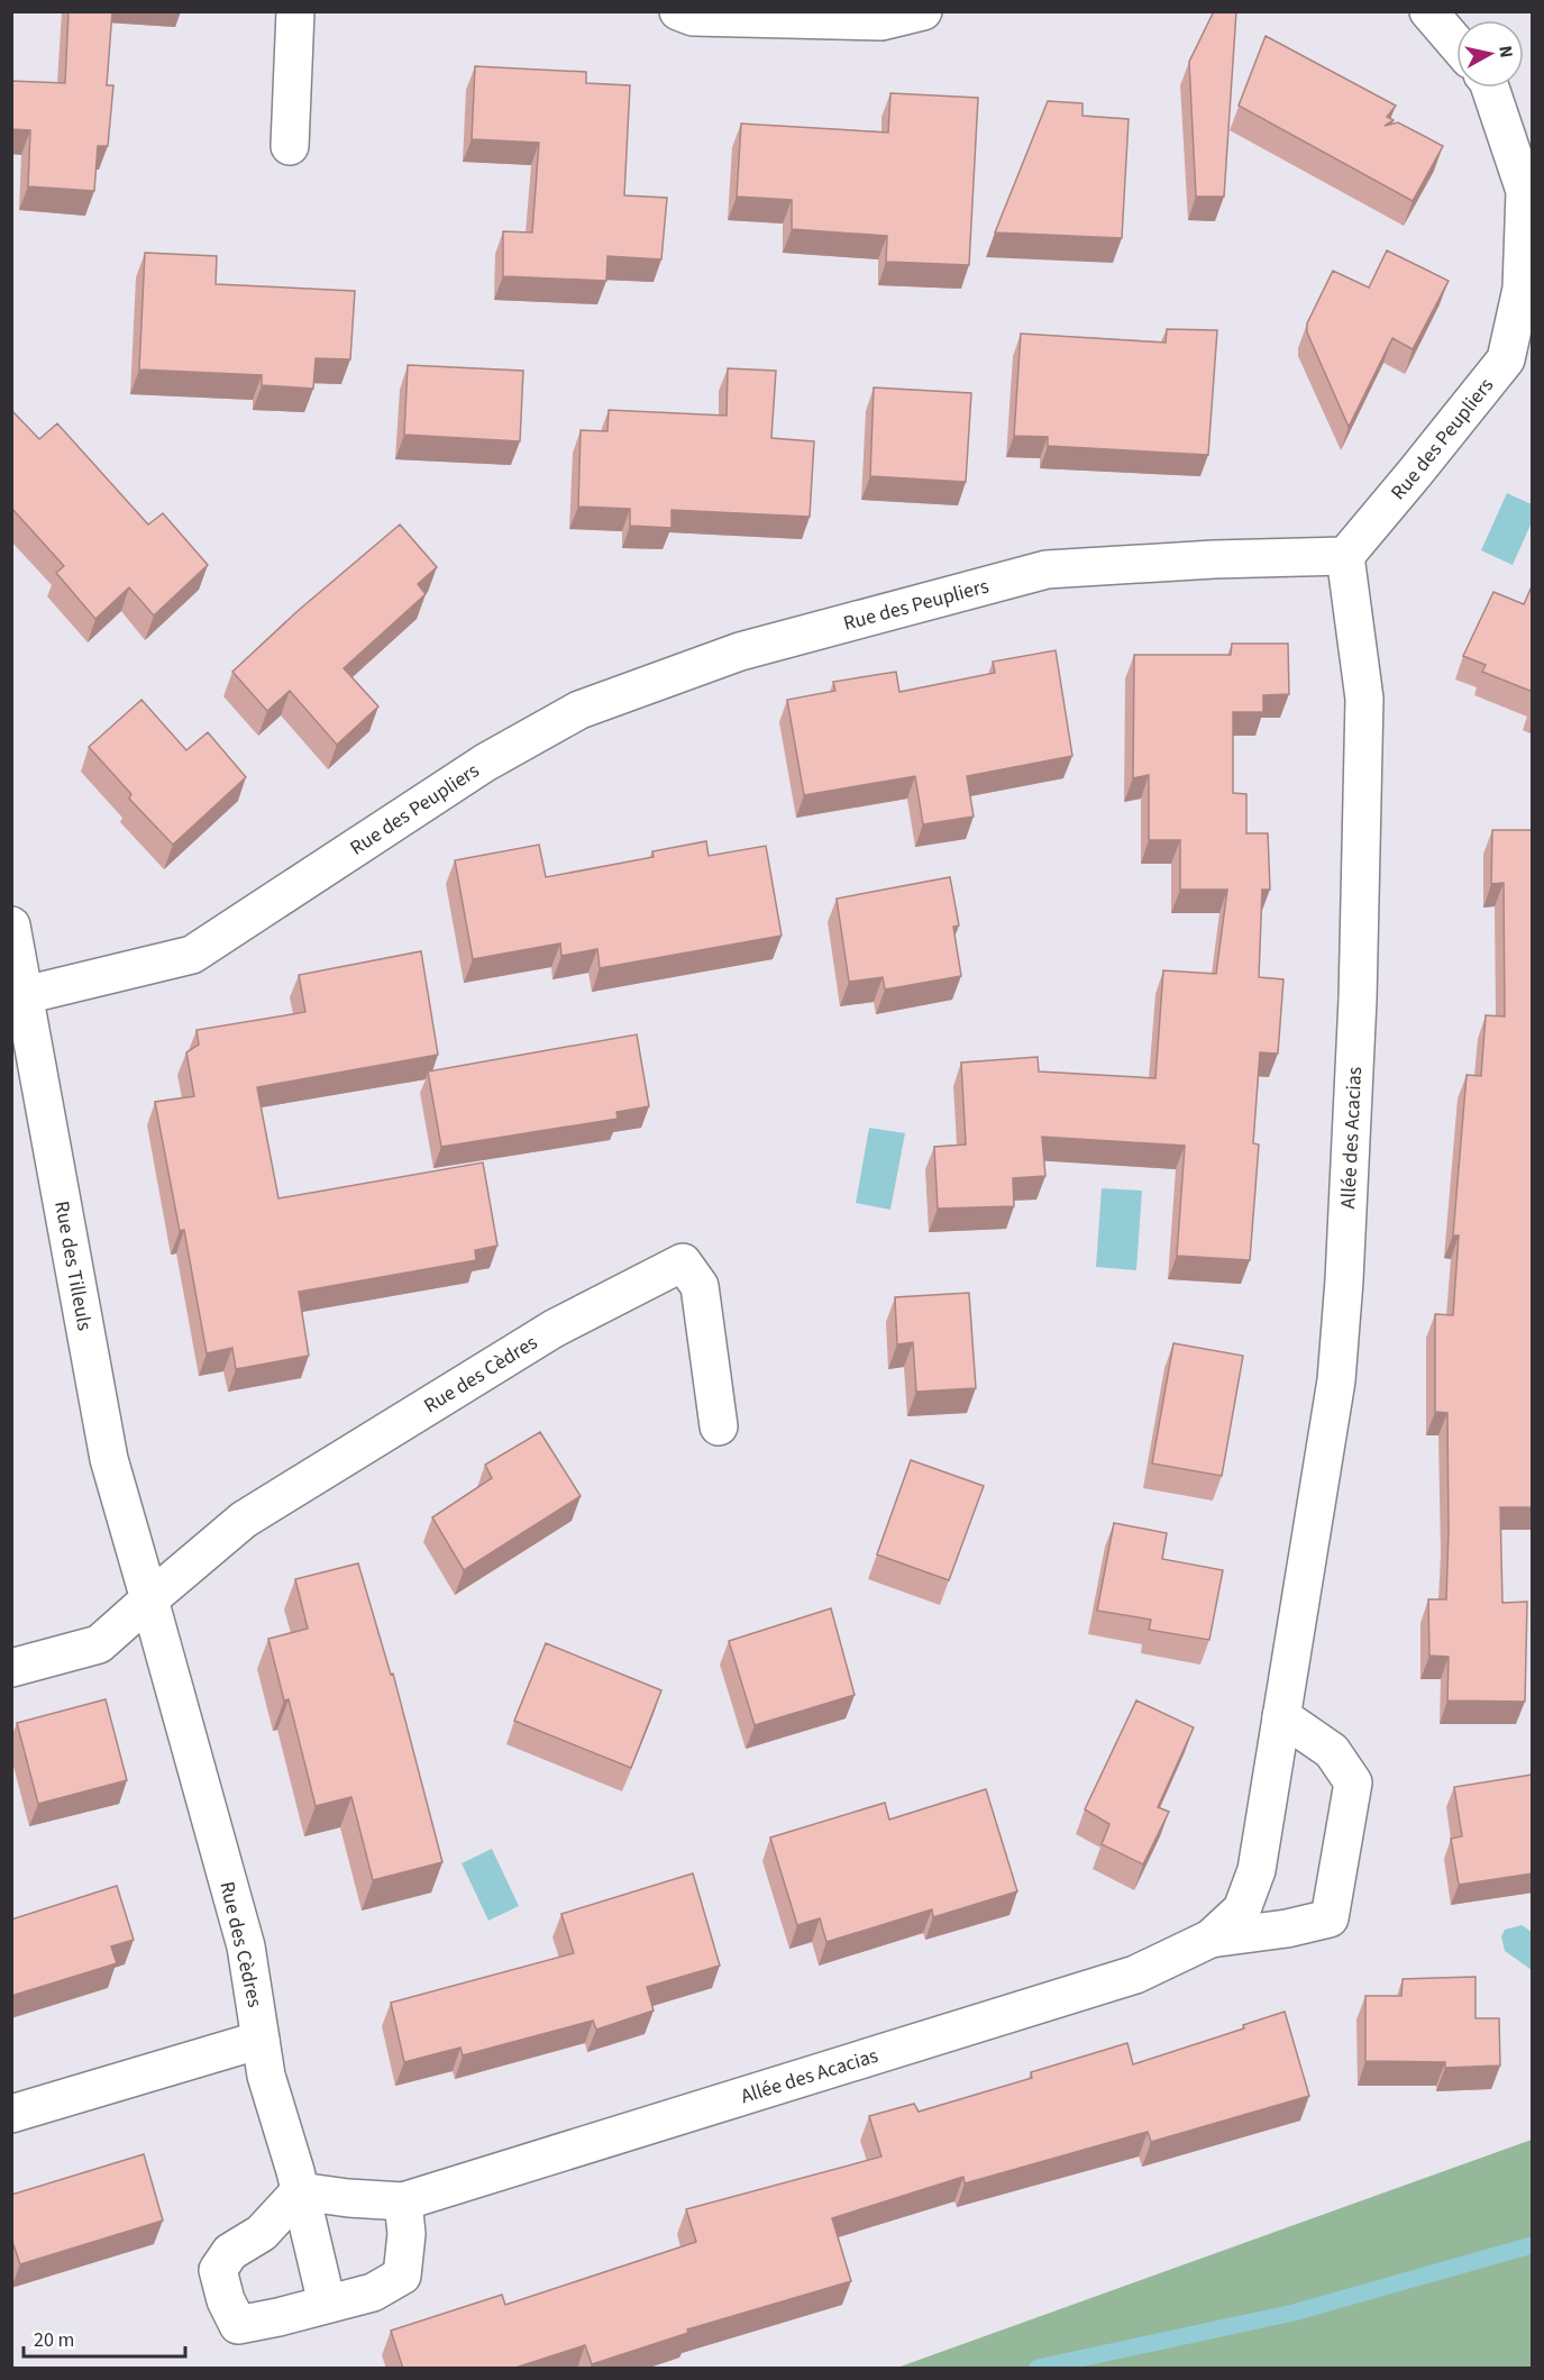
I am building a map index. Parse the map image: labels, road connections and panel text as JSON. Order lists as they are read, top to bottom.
{
  "streets": {
    "street": [
      "Rue des Peupliers",
      "Allée des Acacias",
      "Rue des Tilleuls",
      "Rue des Cèdres"
    ]
  },
  "crossings": [
    ["Rue des Peupliers", "Allée des Acacias"],
    ["Rue des Peupliers", "Rue des Tilleuls"],
    ["Rue des Tilleuls", "Rue des Cèdres"]
  ],
  "scale_bar": "20 m",
  "north": "right"
}
